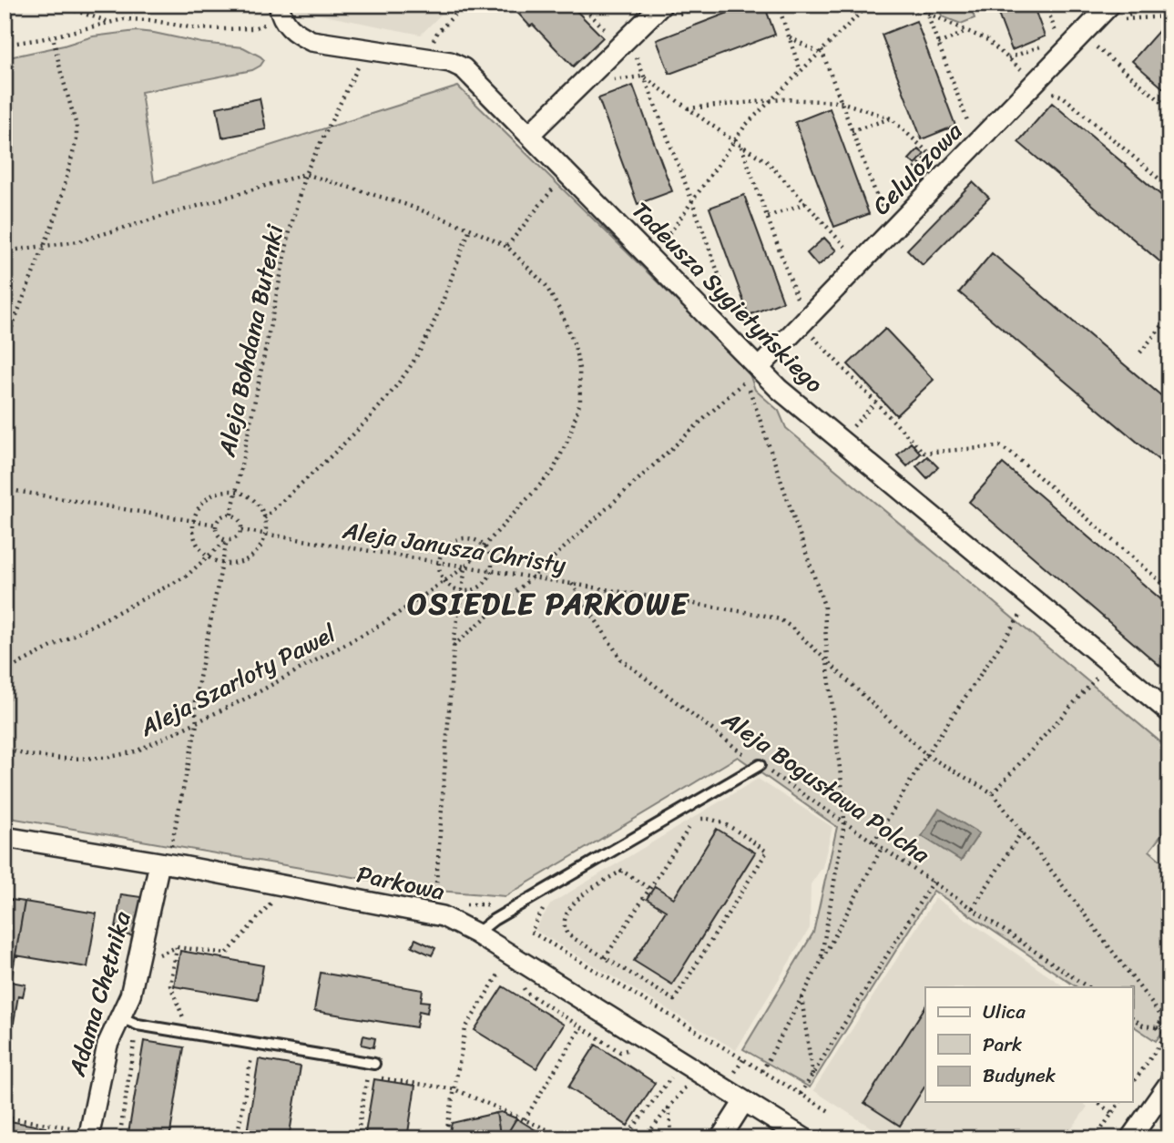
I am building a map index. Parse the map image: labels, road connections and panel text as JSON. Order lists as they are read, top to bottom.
{
  "streets": {
    "street": [
      "Celulozowa",
      "Tadeusza Sygietyńskiego",
      "Parkowa",
      "Adama Chętnika"
    ],
    "path": [
      "Aleja Bohdana Butenki",
      "Aleja Janusza Christy",
      "Aleja Szarloty Pawel",
      "Aleja Bogusława Polcha"
    ]
  },
  "crossings": [
    ["Celulozowa", "Tadeusza Sygietyńskiego"],
    ["Tadeusza Sygietyńskiego", "Aleja Bohdana Butenki"],
    ["Aleja Bohdana Butenki", "Aleja Janusza Christy"],
    ["Aleja Bohdana Butenki", "Aleja Szarloty Pawel"],
    ["Aleja Janusza Christy", "Aleja Szarloty Pawel"],
    ["Aleja Janusza Christy", "Aleja Bogusława Polcha"],
    ["Parkowa", "Adama Chętnika"]
  ],
  "districts": ["OSIEDLE PARKOWE"],
  "legend": ["Ulica", "Park", "Budynek"]
}
